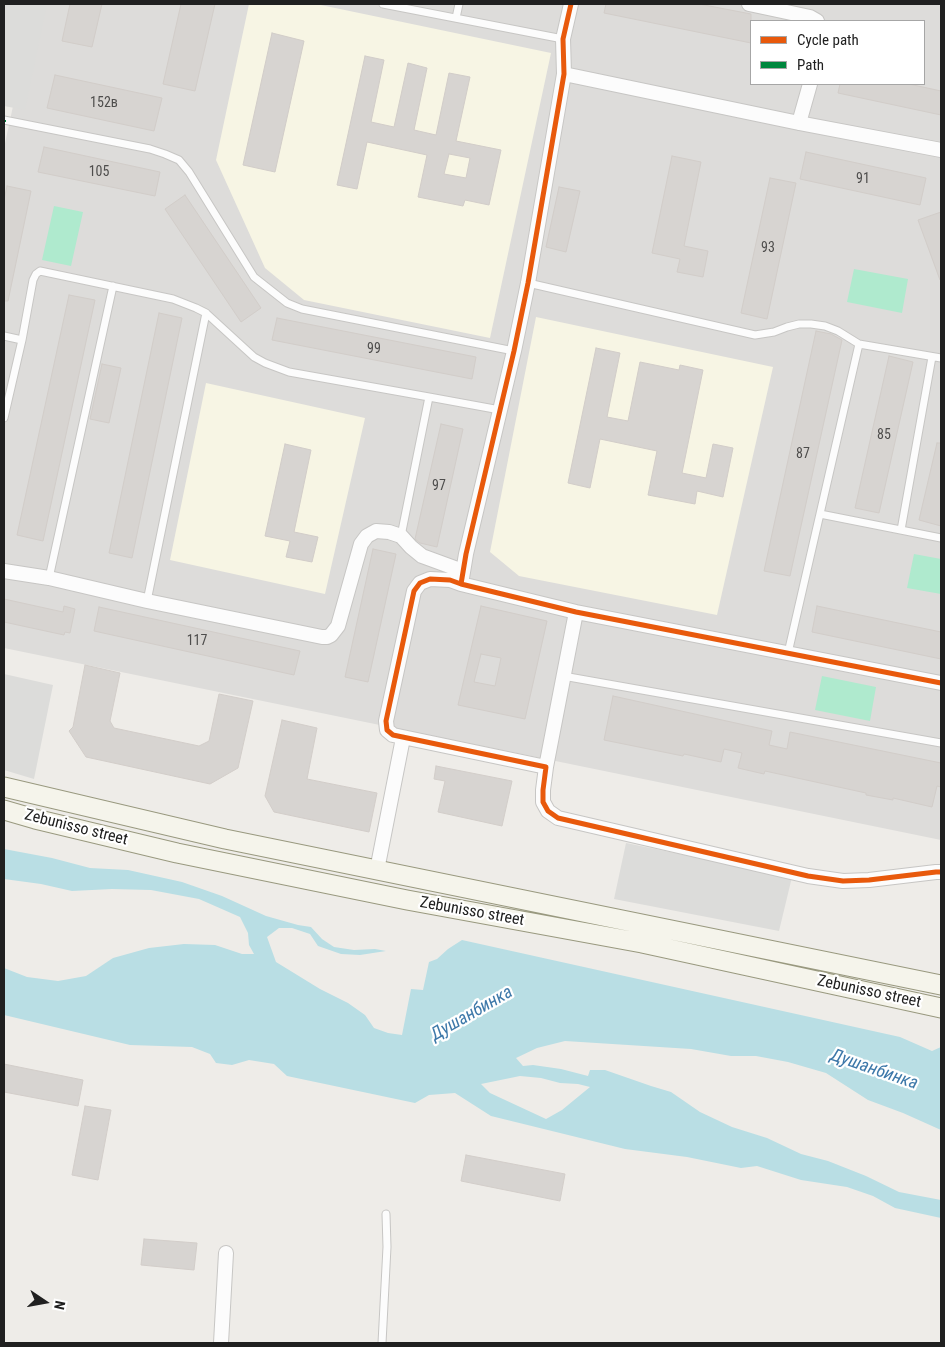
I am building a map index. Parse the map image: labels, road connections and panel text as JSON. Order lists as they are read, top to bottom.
{
  "streets": {
    "main road": ["Zebunisso street"]
  },
  "water": ["Душанбинка"],
  "house_numbers": [
    "152в",
    "105",
    "91",
    "93",
    "99",
    "85",
    "87",
    "97",
    "117"
  ],
  "legend": ["Cycle path", "Path"],
  "north": "right"
}
